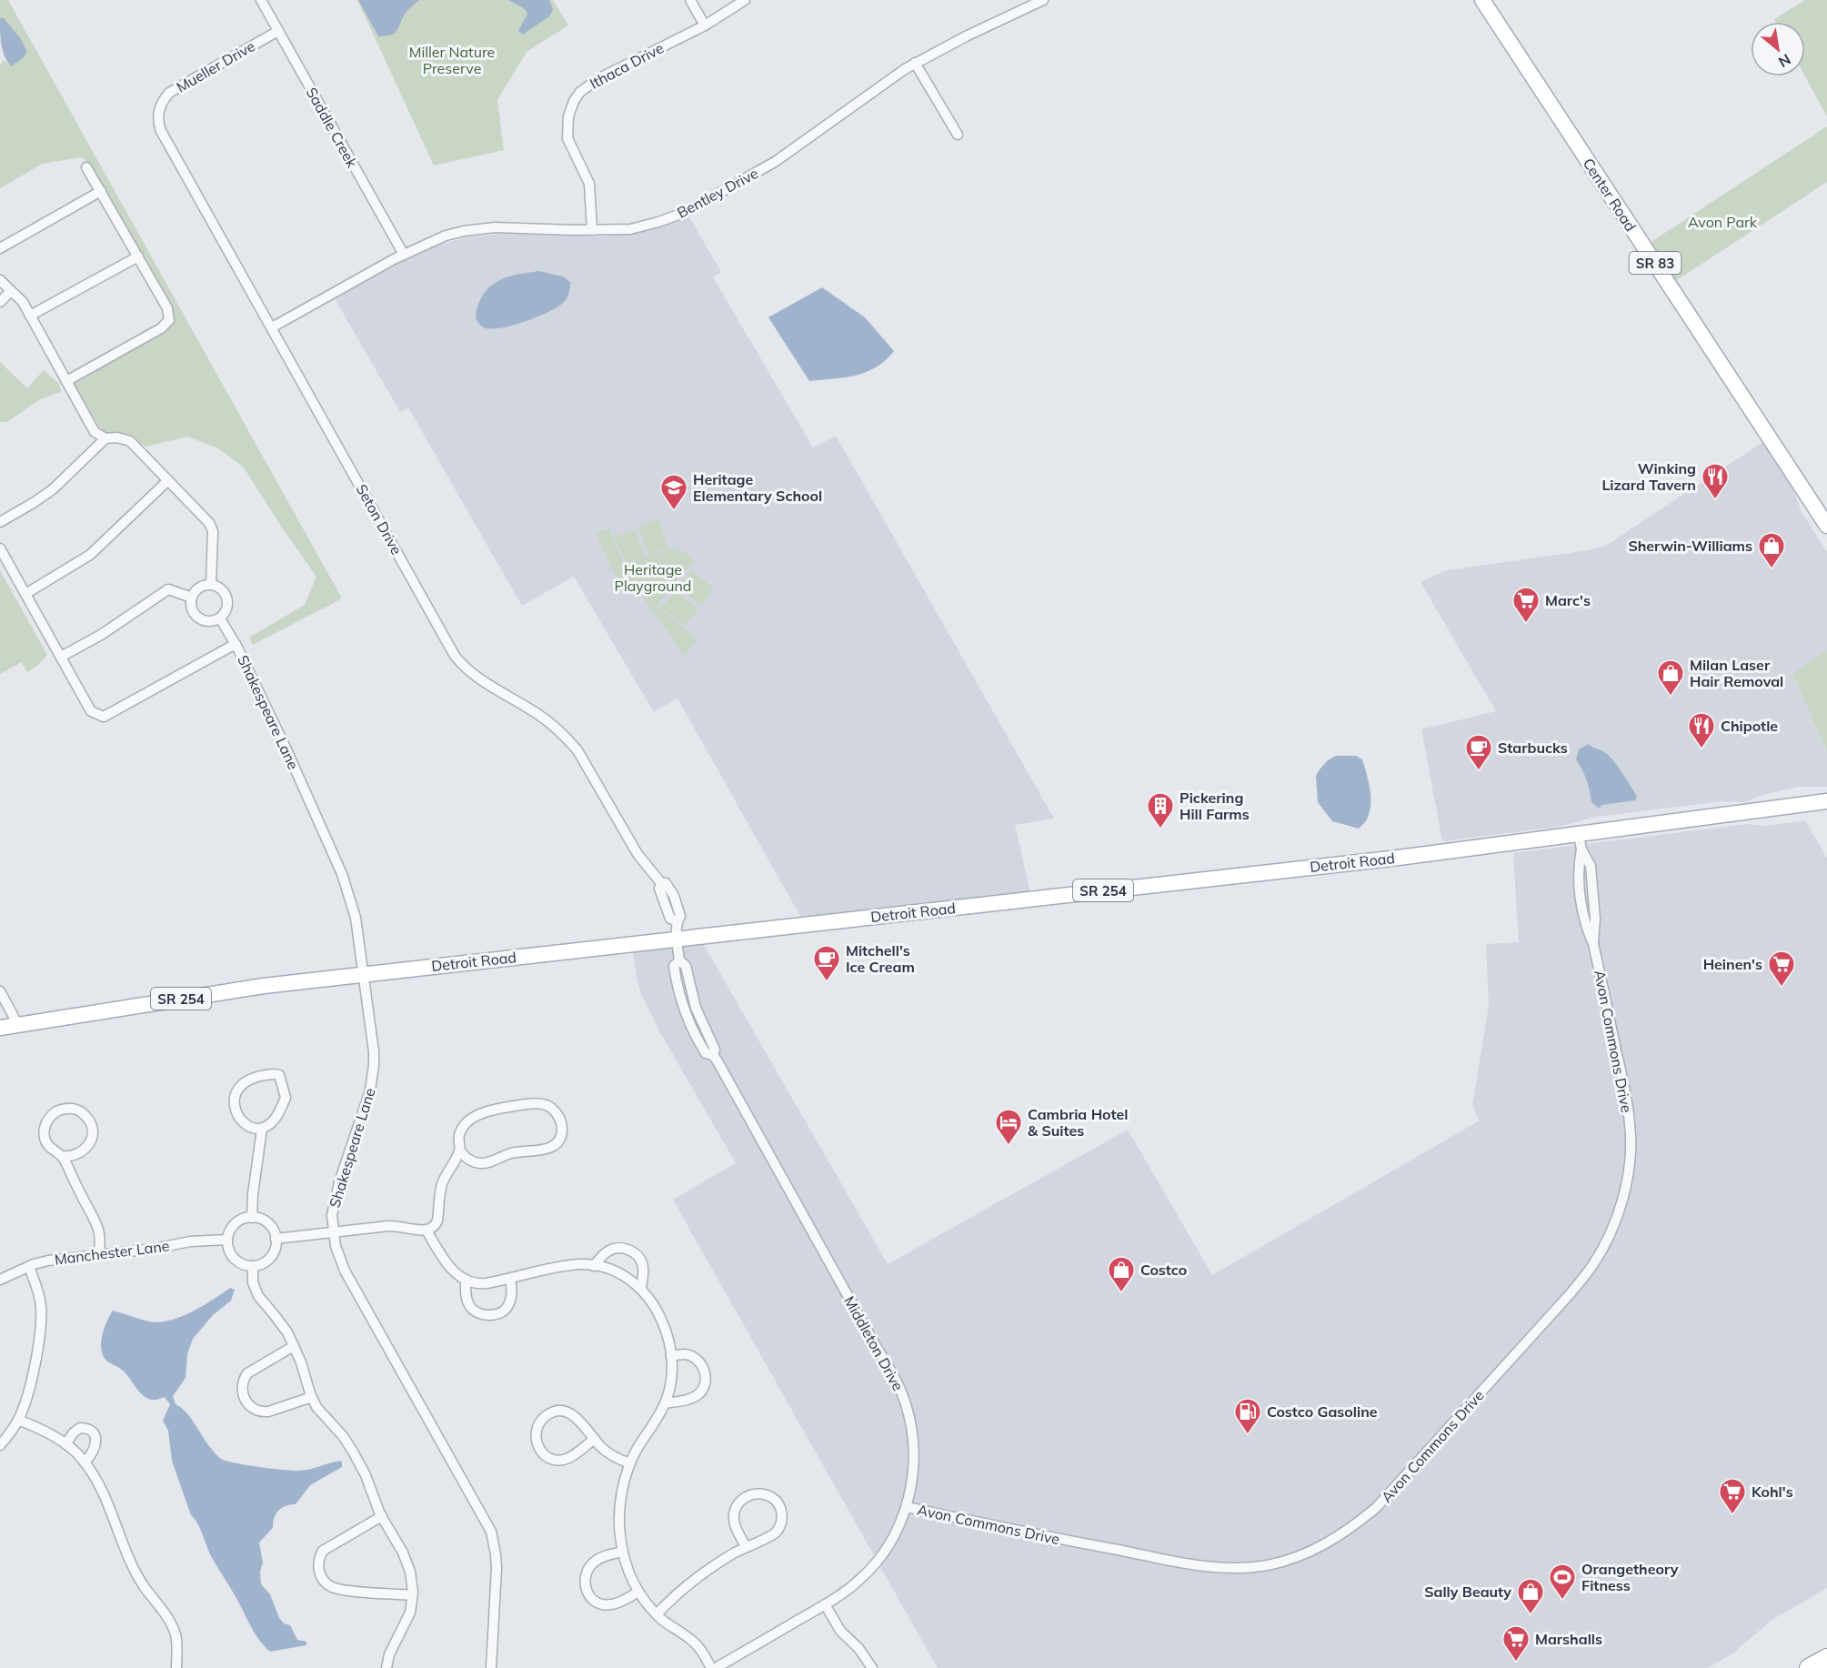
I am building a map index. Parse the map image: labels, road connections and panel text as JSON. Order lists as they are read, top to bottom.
{
  "streets": {
    "main road": [
      "Center Road",
      "SR 83",
      "Detroit Road",
      "SR 254"
    ],
    "street": [
      "Ithaca Drive",
      "Mueller Drive",
      "Saddle Creek",
      "Bentley Drive",
      "Seton Drive",
      "Shakespeare Lane",
      "Avon Commons Drive",
      "Manchester Lane",
      "Middleton Drive"
    ]
  },
  "crossings": [
    ["Ithaca Drive", "Bentley Drive"],
    ["Mueller Drive", "Saddle Creek"],
    ["Mueller Drive", "Seton Drive"],
    ["Saddle Creek", "Bentley Drive"],
    ["Bentley Drive", "Seton Drive"],
    ["Seton Drive", "Detroit Road"],
    ["Seton Drive", "Middleton Drive"],
    ["Shakespeare Lane", "Detroit Road"],
    ["Detroit Road", "Avon Commons Drive"],
    ["Detroit Road", "Middleton Drive"],
    ["Avon Commons Drive", "Middleton Drive"]
  ],
  "parks": ["Miller Nature Preserve", "Avon Park", "Heritage Playground"],
  "places": {
    "restaurant": ["Winking Lizard Tavern", "Chipotle"],
    "school or university": ["Heritage Elementary School"],
    "shop": [
      "Sherwin-Williams",
      "Milan Laser Hair Removal",
      "Costco",
      "Sally Beauty"
    ],
    "supermarket": [
      "Marc's",
      "Heinen's",
      "Kohl's",
      "Marshalls"
    ],
    "cafe": ["Starbucks", "Mitchell's Ice Cream"],
    "building": ["Pickering Hill Farms"],
    "hotel": ["Cambria Hotel & Suites"],
    "fuel station": ["Costco Gasoline"],
    "sports": ["Orangetheory Fitness"]
  },
  "north": "bottom right"
}
